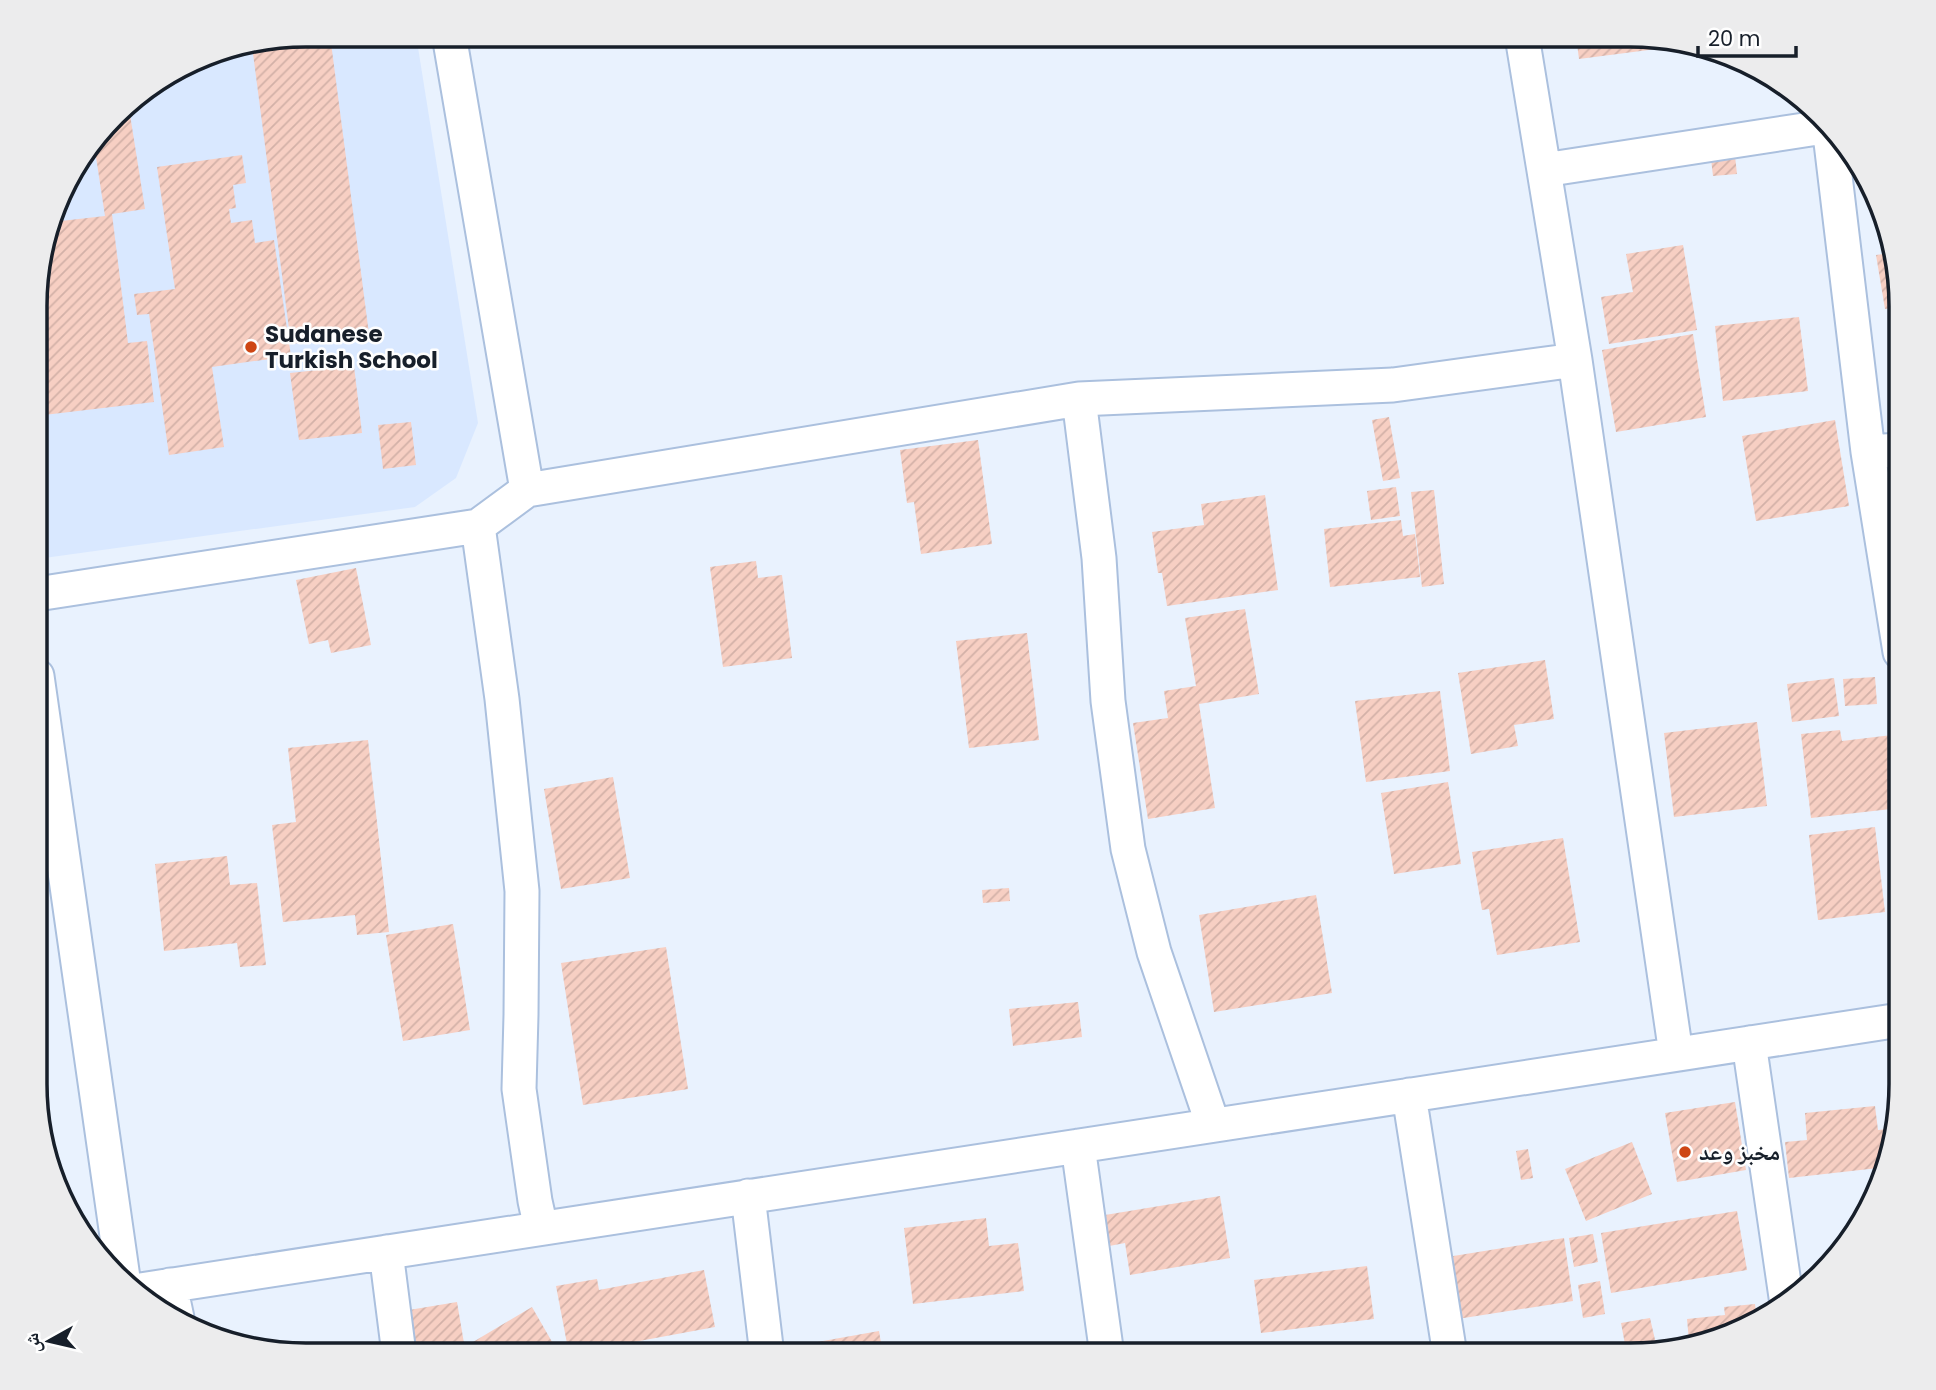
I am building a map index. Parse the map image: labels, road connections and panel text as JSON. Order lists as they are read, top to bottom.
{
  "places": ["Sudanese Turkish School", "مخبز وعد"],
  "scale_bar": "20 m",
  "north": "left"
}
